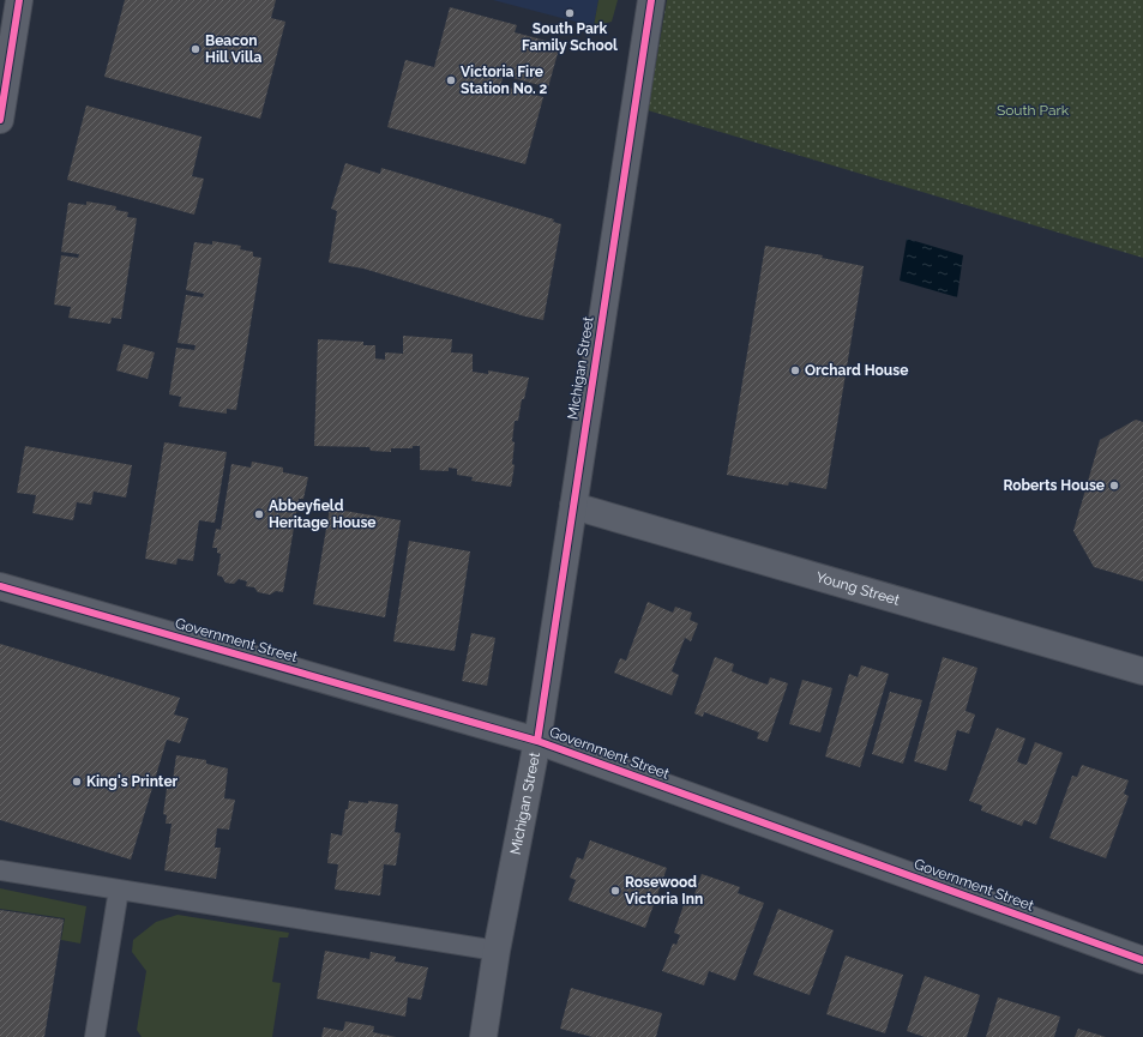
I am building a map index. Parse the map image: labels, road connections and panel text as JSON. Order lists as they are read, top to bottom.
{
  "streets": {
    "street": ["Michigan Street", "Young Street", "Government Street"]
  },
  "crossings": [
    ["Michigan Street", "Young Street"],
    ["Michigan Street", "Government Street"]
  ],
  "parks": ["South Park"],
  "places": [
    "South Park Family School",
    "Beacon Hill Villa",
    "Victoria Fire Station No. 2",
    "Orchard House",
    "Roberts House",
    "Abbeyfield Heritage House",
    "King's Printer",
    "Rosewood Victoria Inn"
  ]
}
